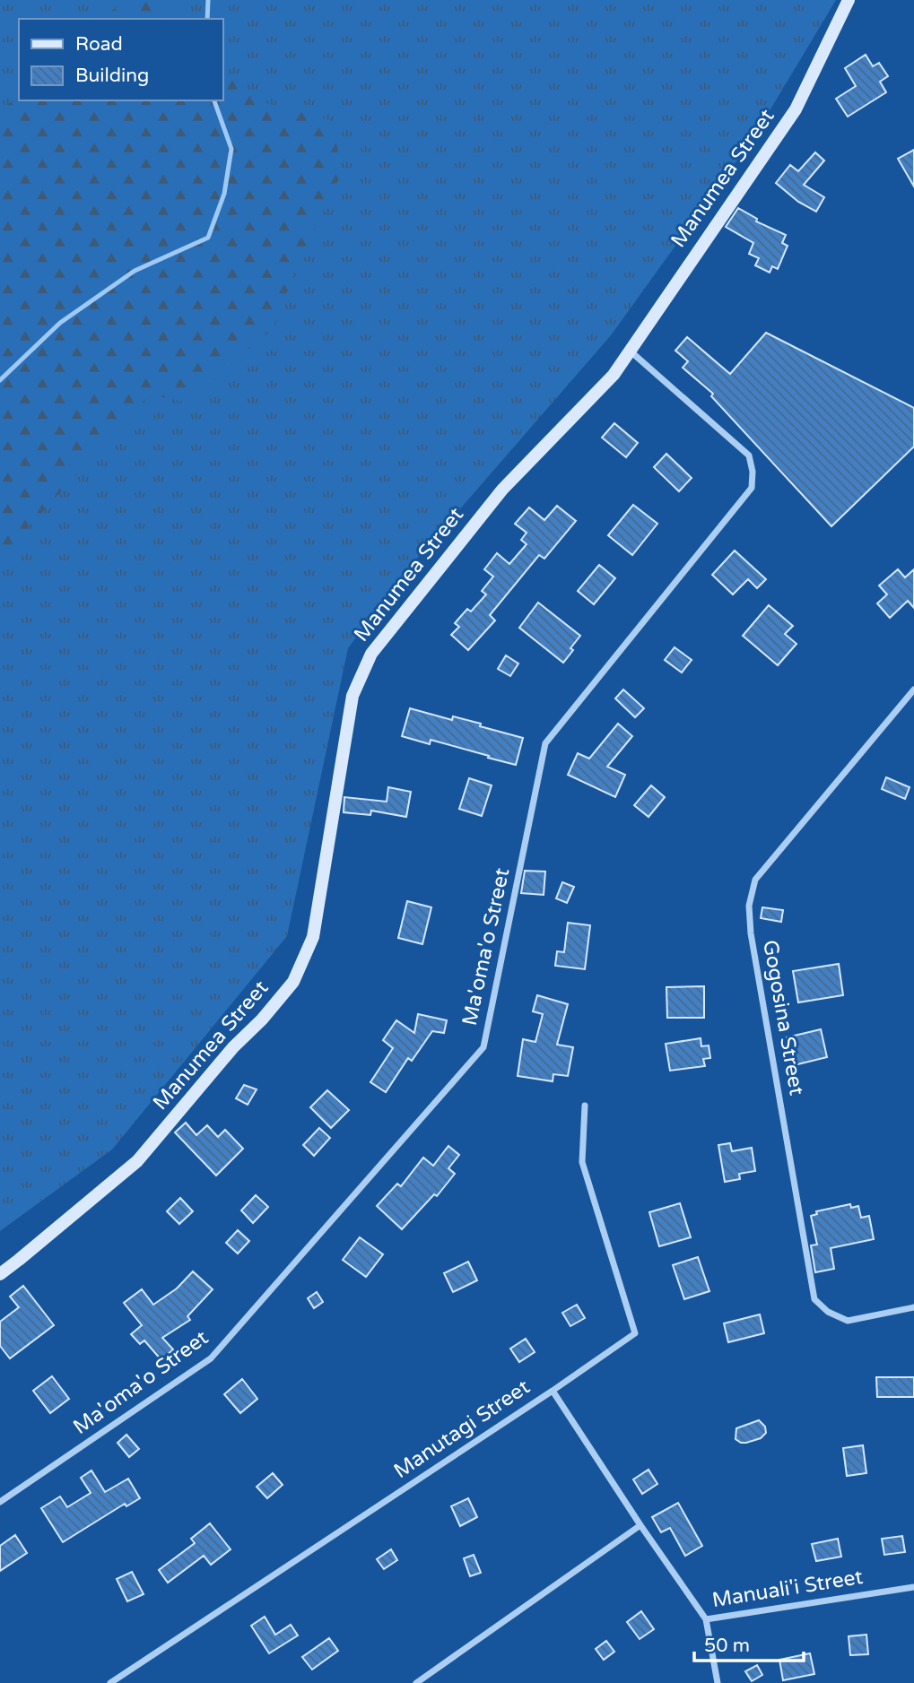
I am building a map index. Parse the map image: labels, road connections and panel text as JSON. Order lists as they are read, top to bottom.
{
  "streets": {
    "main road": ["Manumea Street"],
    "street": [
      "Ma'oma'o Street",
      "Gogosina Street",
      "Manutagi Street",
      "Manuali'i Street"
    ]
  },
  "crossings": [
    ["Manumea Street", "Ma'oma'o Street"],
    ["Manutagi Street", "Manuali'i Street"]
  ],
  "legend": ["Road", "Building"],
  "scale_bar": "50 m"
}
